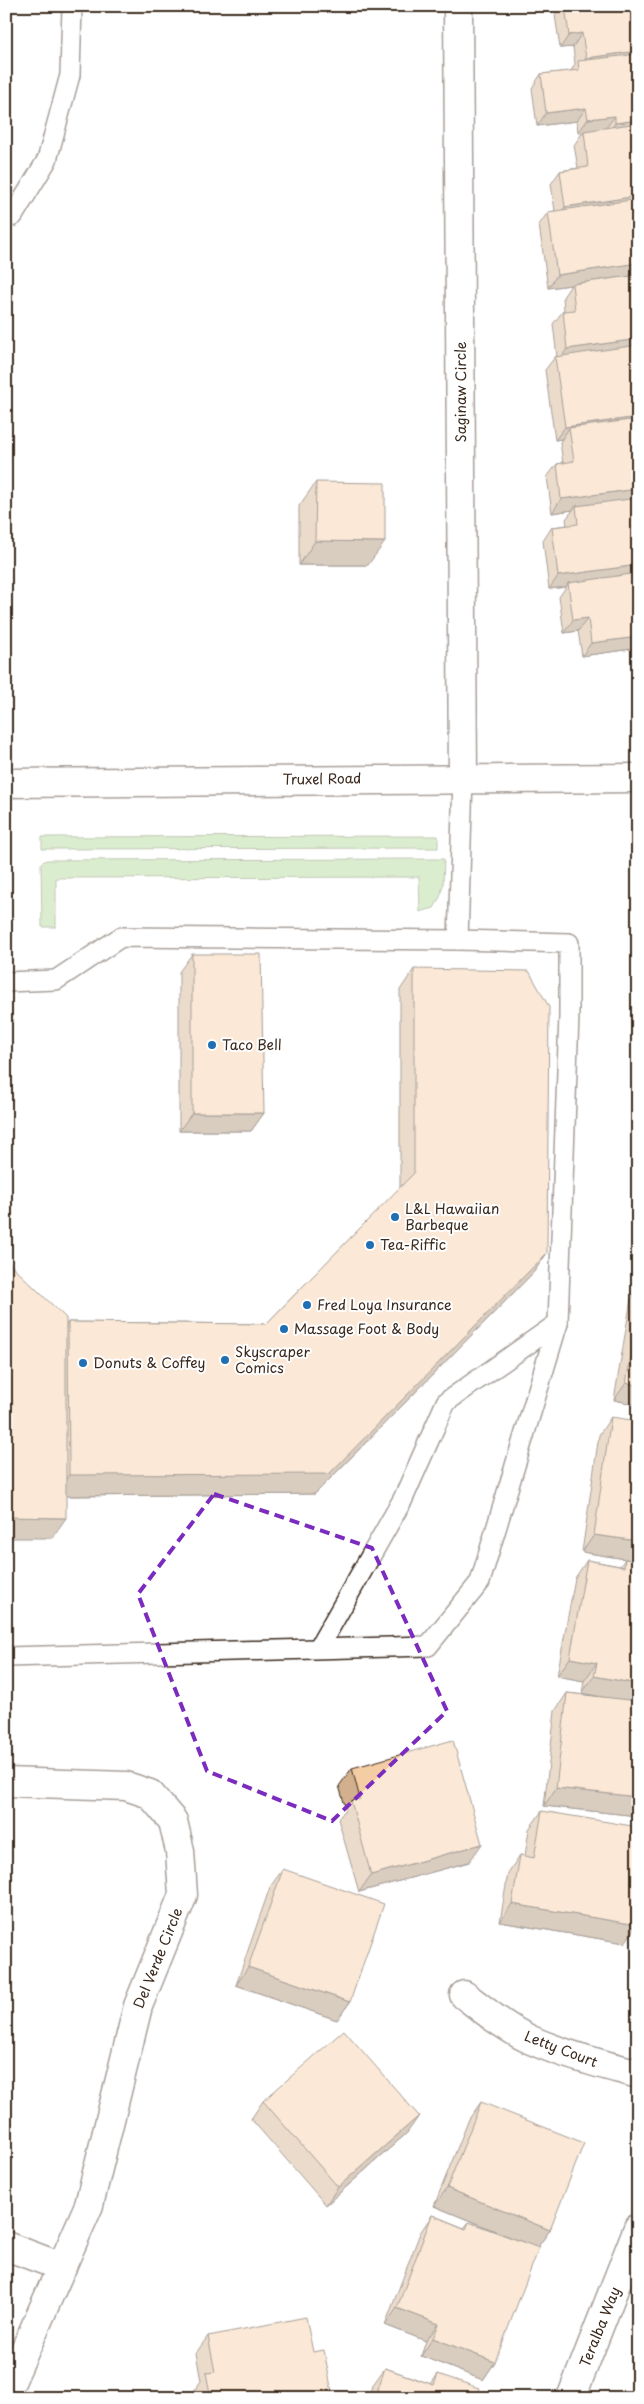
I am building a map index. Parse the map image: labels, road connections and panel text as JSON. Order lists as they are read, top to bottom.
{
  "streets": {
    "street": [
      "Saginaw Circle",
      "Truxel Road",
      "Del Verde Circle",
      "Letty Court",
      "Teralba Way"
    ]
  },
  "crossings": [
    ["Saginaw Circle", "Truxel Road"]
  ],
  "places": [
    "Taco Bell",
    "L&L Hawaiian Barbeque",
    "Tea-Riffic",
    "Fred Loya Insurance",
    "Massage Foot & Body",
    "Skyscraper Comics",
    "Donuts & Coffey"
  ]
}
